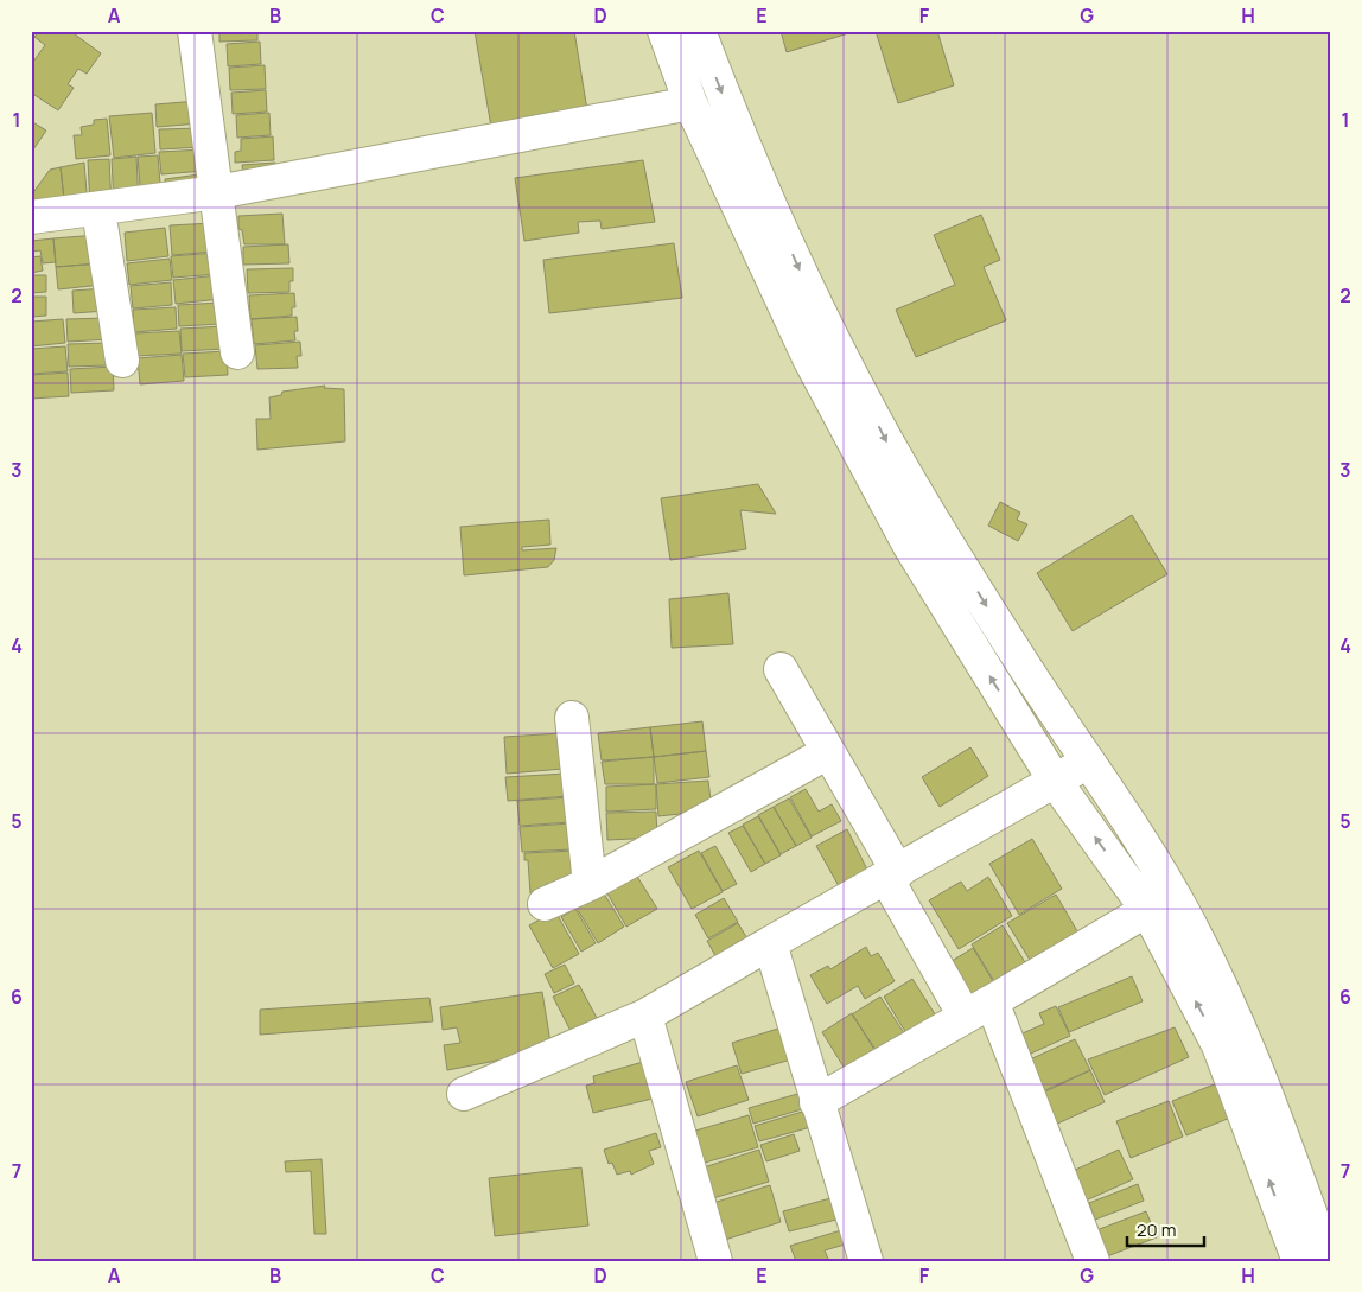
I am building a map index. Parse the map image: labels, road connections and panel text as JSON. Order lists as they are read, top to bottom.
{
  "scale_bar": "20 m",
  "grid": {
    "columns": [
      "A",
      "B",
      "C",
      "D",
      "E",
      "F",
      "G",
      "H"
    ],
    "rows": [
      "1",
      "2",
      "3",
      "4",
      "5",
      "6",
      "7"
    ]
  }
}
